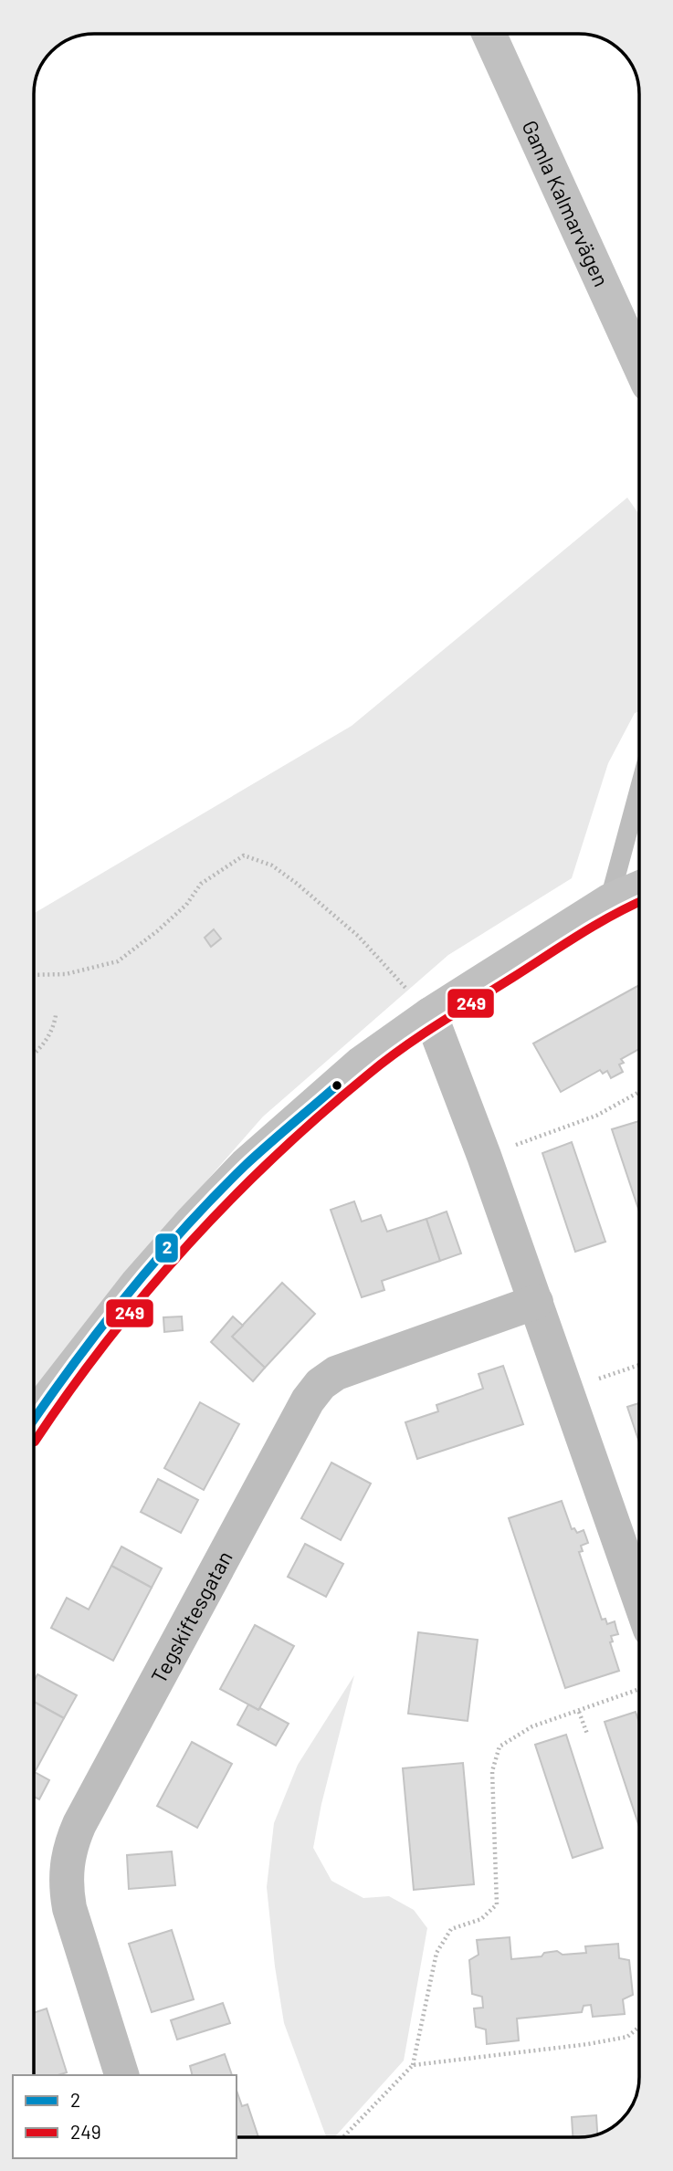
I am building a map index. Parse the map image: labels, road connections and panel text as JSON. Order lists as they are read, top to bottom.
{
  "streets": {
    "street": ["Gamla Kalmarvägen", "Tegskiftesgatan"]
  },
  "lines": ["transit line 249", "transit line 2"],
  "legend": ["2", "249"]
}
